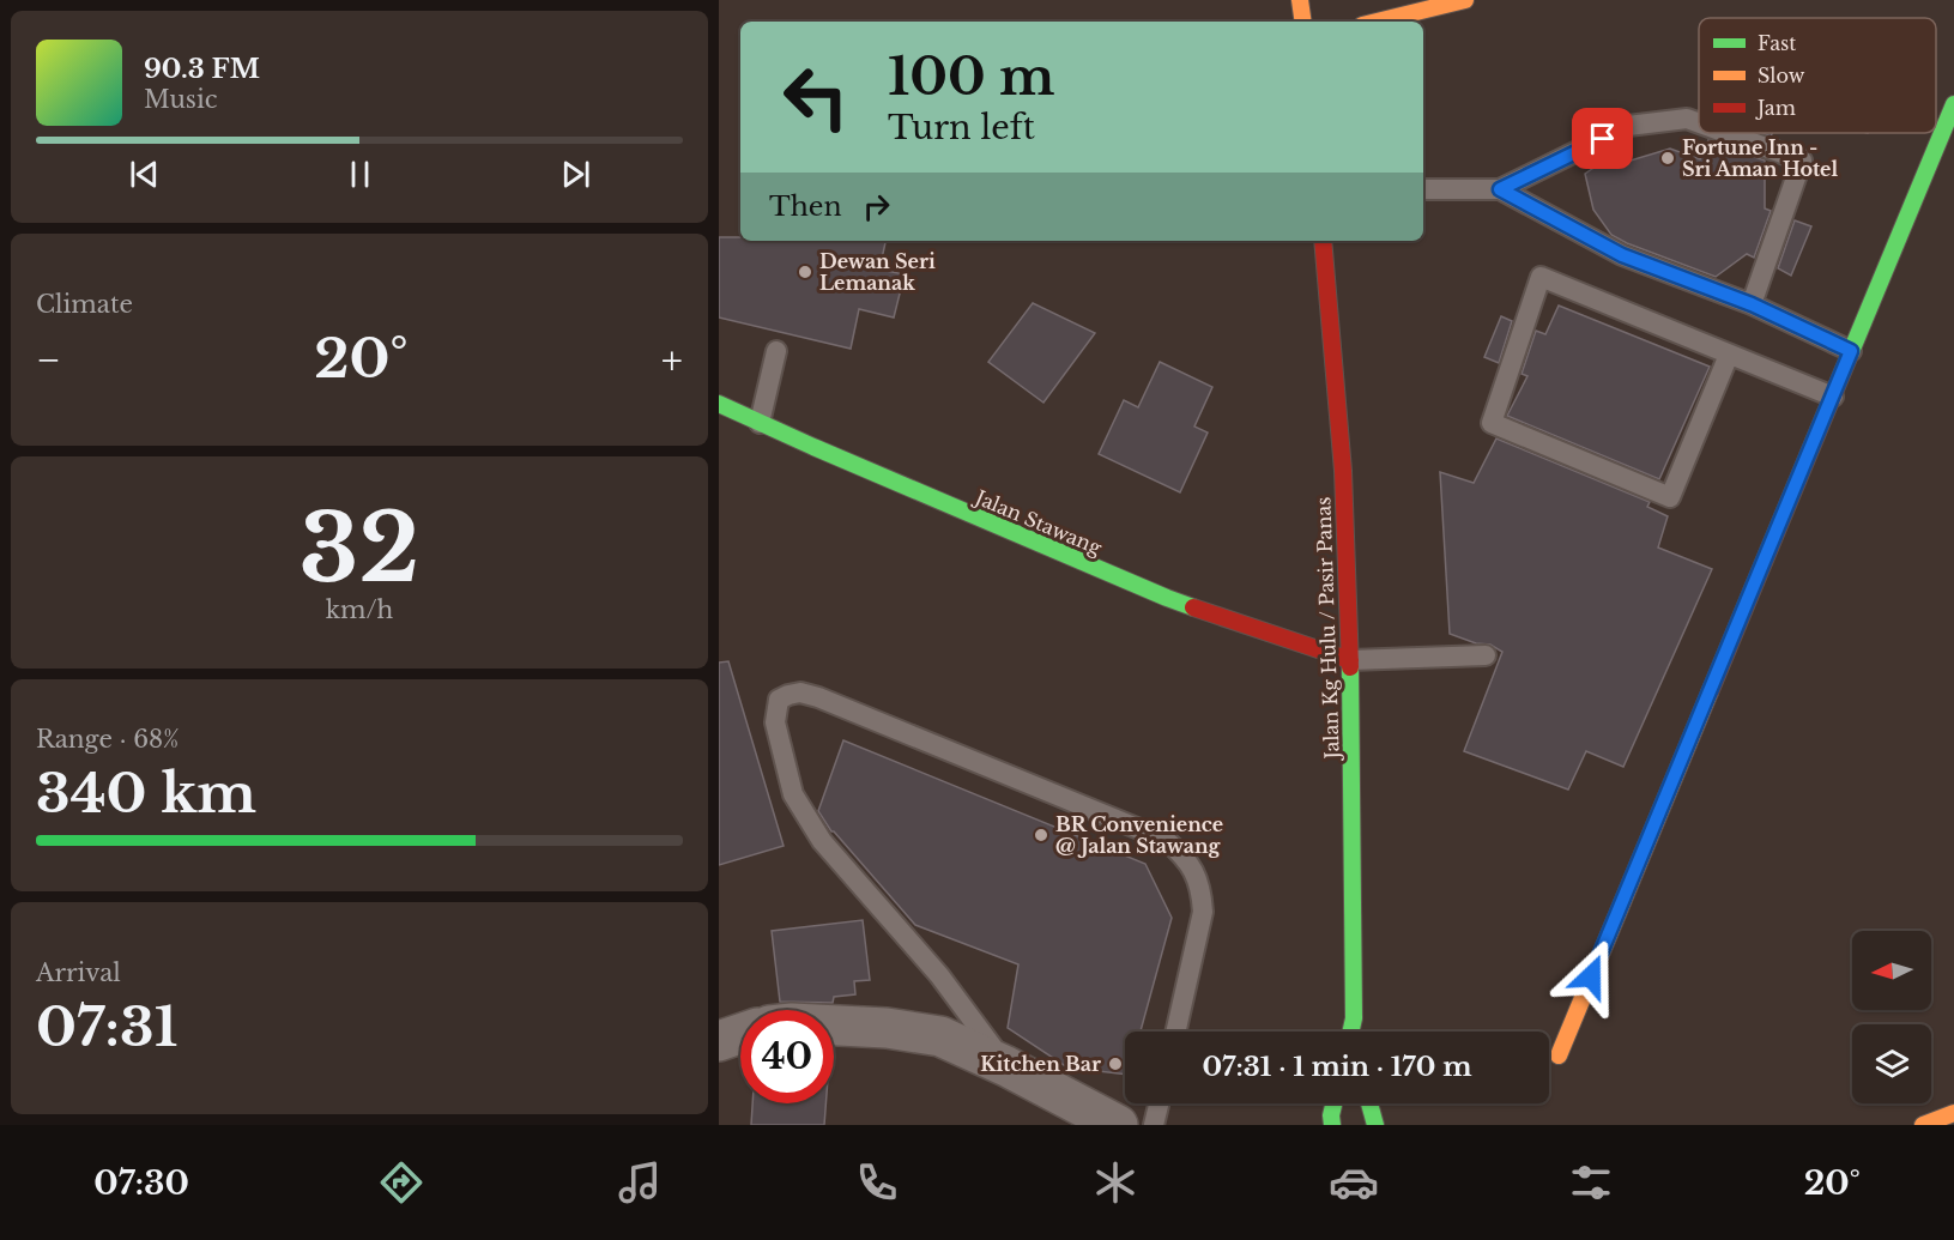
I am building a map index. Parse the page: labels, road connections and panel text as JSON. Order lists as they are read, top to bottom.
{
  "streets": {
    "street": ["Jalan Stawang", "Jalan Kg Hulu / Pasir Panas"]
  },
  "crossings": [
    ["Jalan Stawang", "Jalan Kg Hulu / Pasir Panas"]
  ],
  "places": [
    "Fortune Inn - Sri Aman Hotel",
    "Dewan Seri Lemanak",
    "BR Convenience @ Jalan Stawang",
    "Kitchen Bar"
  ],
  "legend": ["Fast", "Slow", "Jam"],
  "north": "left",
  "page": {
    "turn": ["100 m", "Turn left"],
    "song": ["90.3 FM", "Music"],
    "then": "Then",
    "tile": [
      "Climate",
      ["32", "km/h"],
      ["Range · 68%", "340 km"],
      ["Arrival", "07:31"]
    ],
    "heat": ["−", "20°", "+"],
    "limit": "40",
    "trip": "07:31 · 1 min · 170 m",
    "tabs": ["07:30", "20°"]
  }
}
